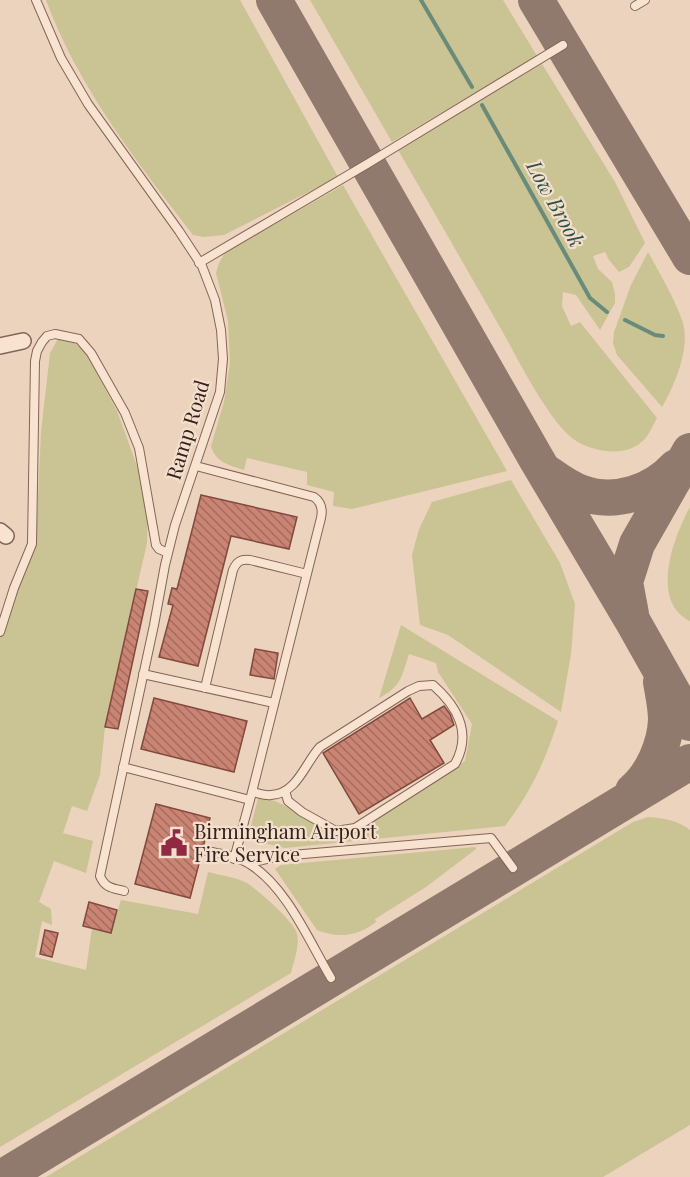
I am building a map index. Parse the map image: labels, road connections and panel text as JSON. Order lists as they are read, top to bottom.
{
  "streets": {
    "lane": ["Ramp Road"]
  },
  "water": ["Low Brook"],
  "places": {
    "public building": ["Birmingham Airport Fire Service"]
  }
}
